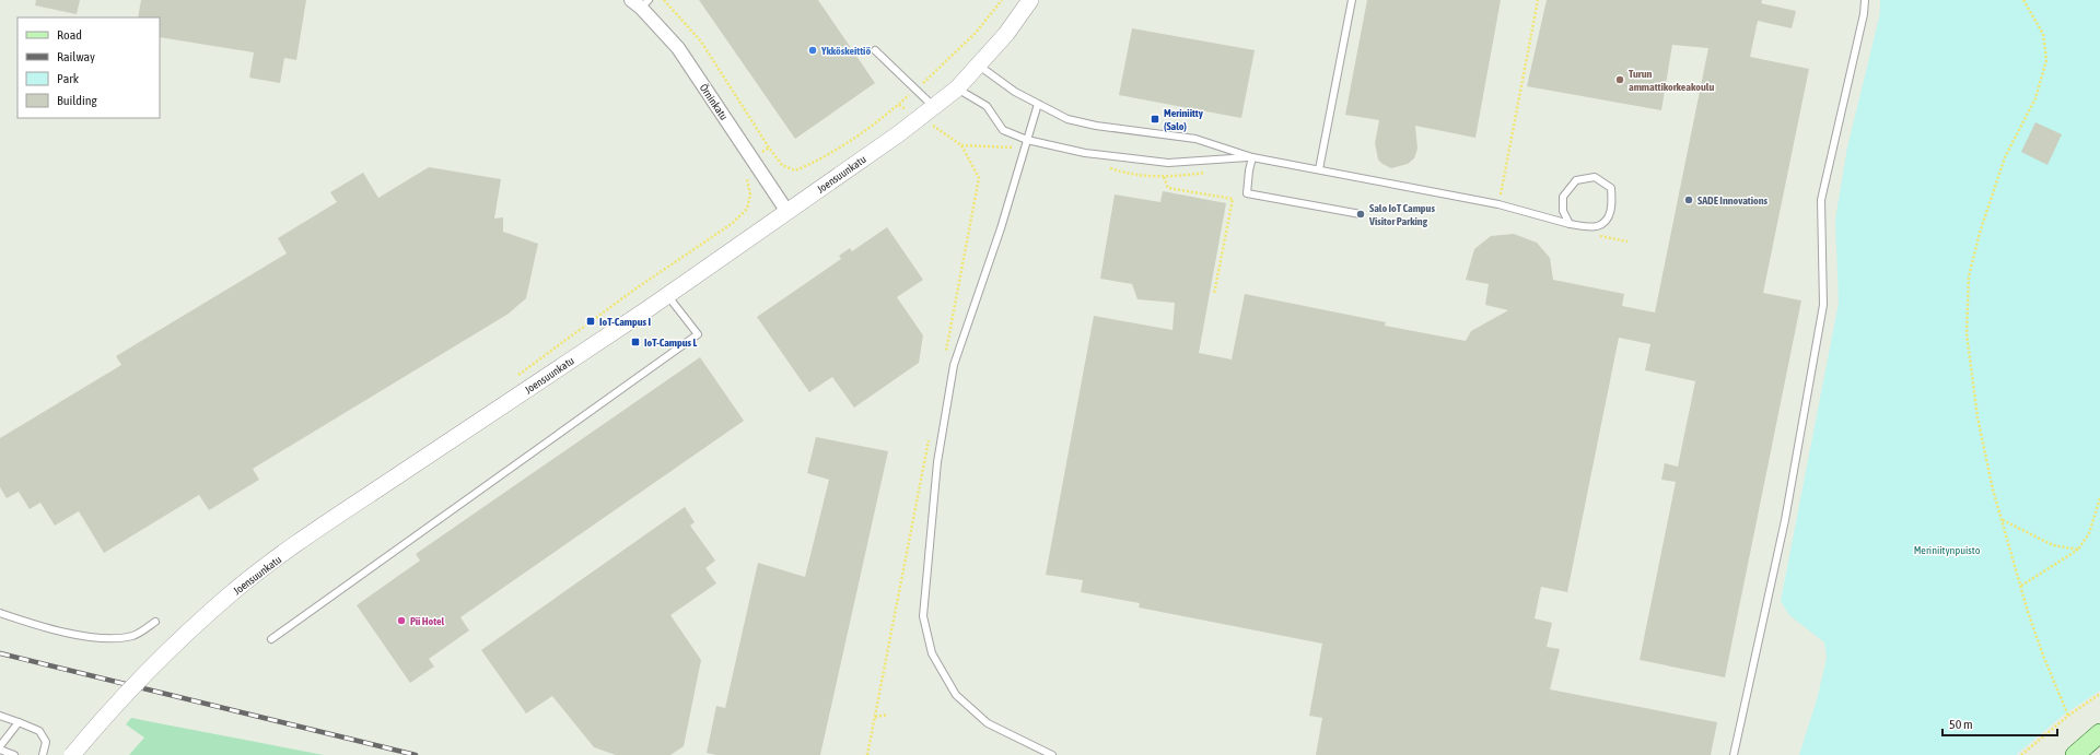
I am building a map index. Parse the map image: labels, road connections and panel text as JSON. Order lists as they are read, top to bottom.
{
  "streets": {
    "street": ["Örninkatu", "Joensuunkatu"]
  },
  "crossings": [
    ["Örninkatu", "Joensuunkatu"]
  ],
  "parks": ["Meriniitynpuisto"],
  "places": {
    "other": [
      "Ykköskeittiö",
      "Turun ammattikorkeakoulu",
      "SADE Innovations",
      "Salo IoT Campus Visitor Parking",
      "Pii Hotel"
    ],
    "transit": ["Meriniitty (Salo)", "IoT-Campus I", "IoT-Campus L"]
  },
  "legend": [
    "Road",
    "Railway",
    "Park",
    "Building"
  ],
  "scale_bar": "50 m"
}
